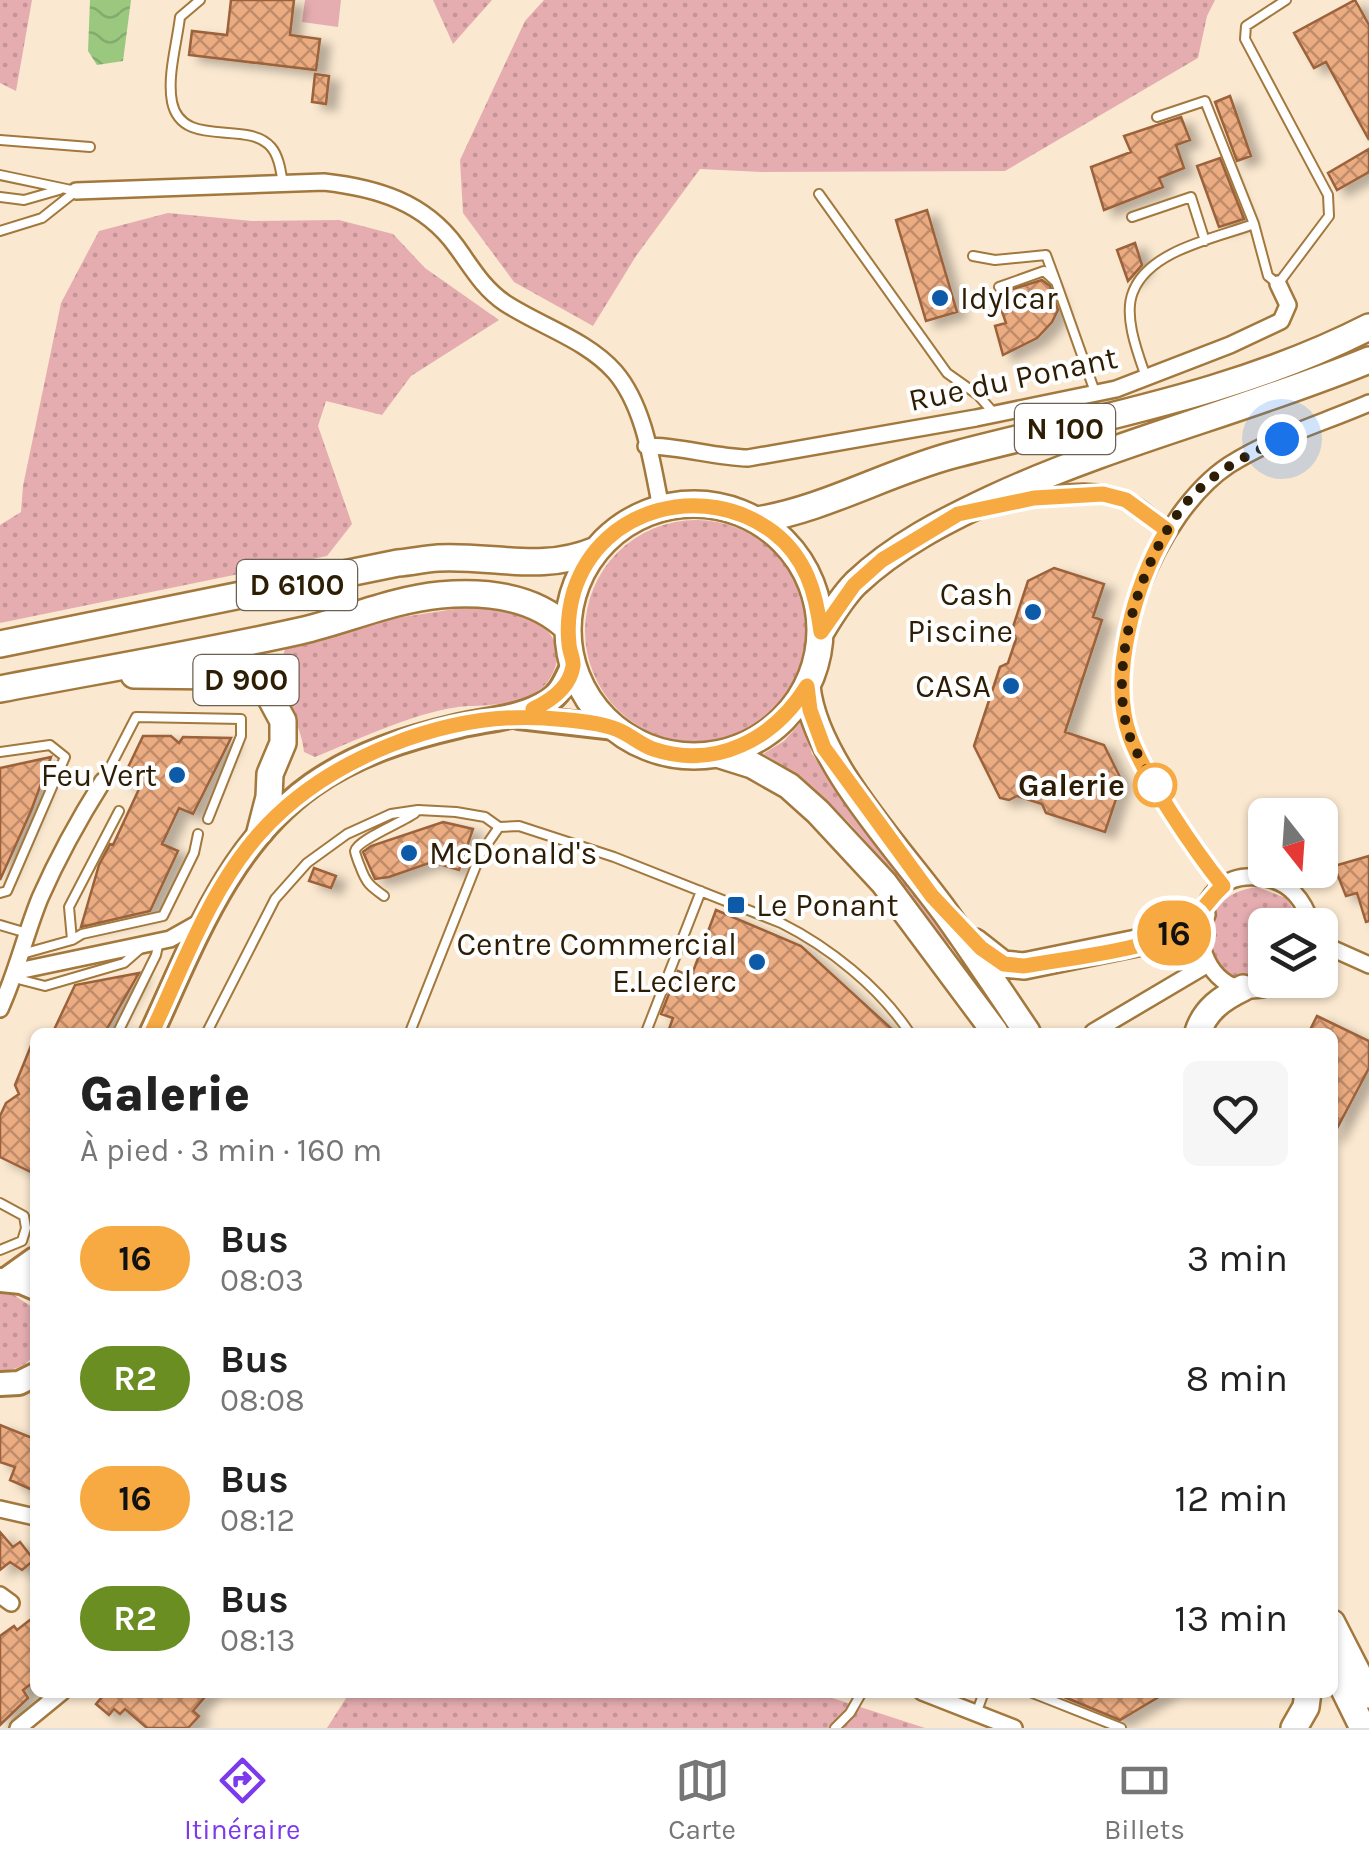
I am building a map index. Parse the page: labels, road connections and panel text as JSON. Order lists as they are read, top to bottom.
{
  "streets": {
    "main road": ["N 100", "D 6100", "D 900"],
    "street": ["Rue du Ponant"]
  },
  "crossings": [
    ["N 100", "D 6100"],
    ["N 100", "D 900"],
    ["D 6100", "D 900"]
  ],
  "places": {
    "other": [
      "Idylcar",
      "Cash Piscine",
      "CASA",
      "Feu Vert",
      "Galerie",
      "McDonald's",
      "Centre Commercial E.Leclerc"
    ],
    "transit": ["Le Ponant"]
  },
  "lines": ["bus line 16"],
  "north": "bottom",
  "page": {
    "on_map": "16",
    "heading": ["Galerie", "À pied · 3 min · 160 m"],
    "list": [
      {
        "mark": "16",
        "name": "Bus",
        "note": "08:03",
        "value": "3 min"
      },
      {
        "mark": "R2",
        "name": "Bus",
        "note": "08:08",
        "value": "8 min"
      },
      {
        "mark": "16",
        "name": "Bus",
        "note": "08:12",
        "value": "12 min"
      },
      {
        "mark": "R2",
        "name": "Bus",
        "note": "08:13",
        "value": "13 min"
      }
    ],
    "tabs": ["Itinéraire", "Carte", "Billets"]
  }
}
